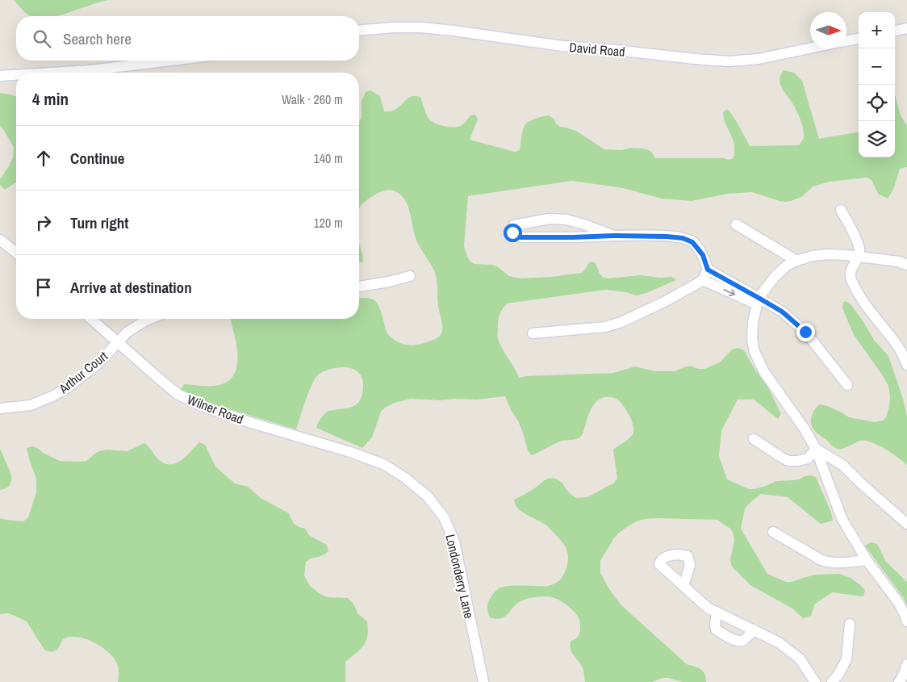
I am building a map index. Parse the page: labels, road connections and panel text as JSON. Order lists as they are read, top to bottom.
{
  "streets": {
    "street": [
      "David Road",
      "Arthur Court",
      "Wilner Road",
      "Londonderry Lane"
    ]
  },
  "crossings": [
    ["Arthur Court", "Wilner Road"],
    ["Wilner Road", "Londonderry Lane"]
  ],
  "north": "right",
  "page": {
    "map_buttons": ["+", "−"],
    "search": "Search here",
    "heading": ["4 min", "Walk · 260 m"],
    "list": [
      ["Continue", "140 m"],
      ["Turn right", "120 m"],
      "Arrive at destination"
    ]
  }
}
